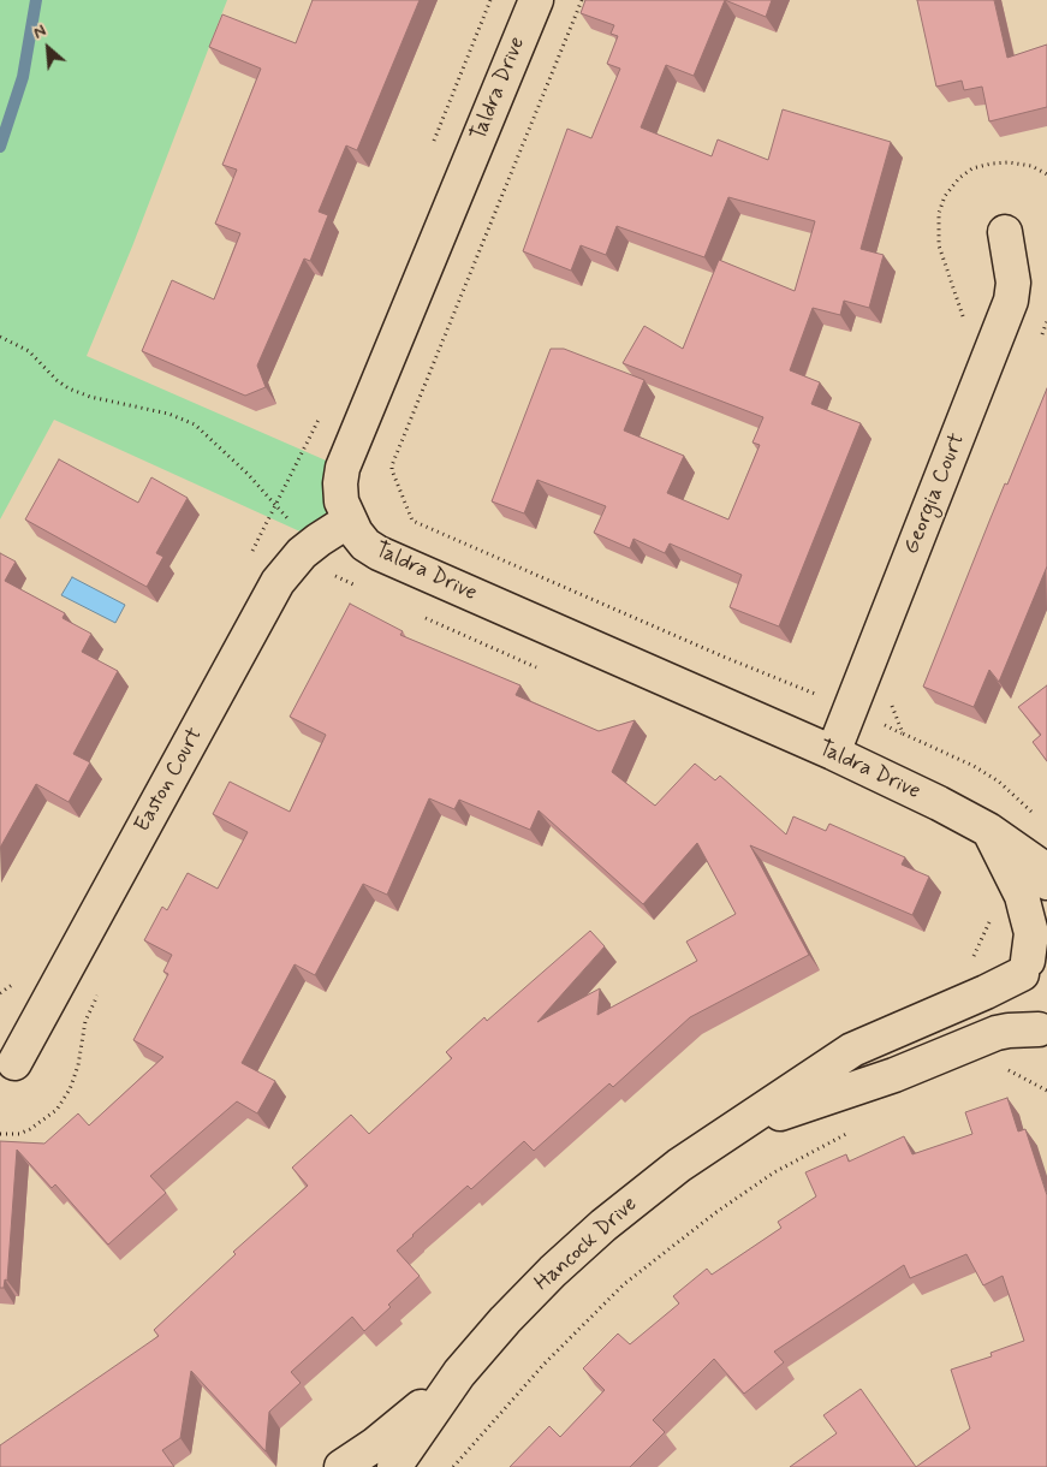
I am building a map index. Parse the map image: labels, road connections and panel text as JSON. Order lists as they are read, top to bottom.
{
  "streets": {
    "street": [
      "Taldra Drive",
      "Georgia Court",
      "Easton Court",
      "Hancock Drive"
    ]
  },
  "crossings": [
    ["Taldra Drive", "Georgia Court"],
    ["Taldra Drive", "Easton Court"]
  ],
  "north": "top left"
}
